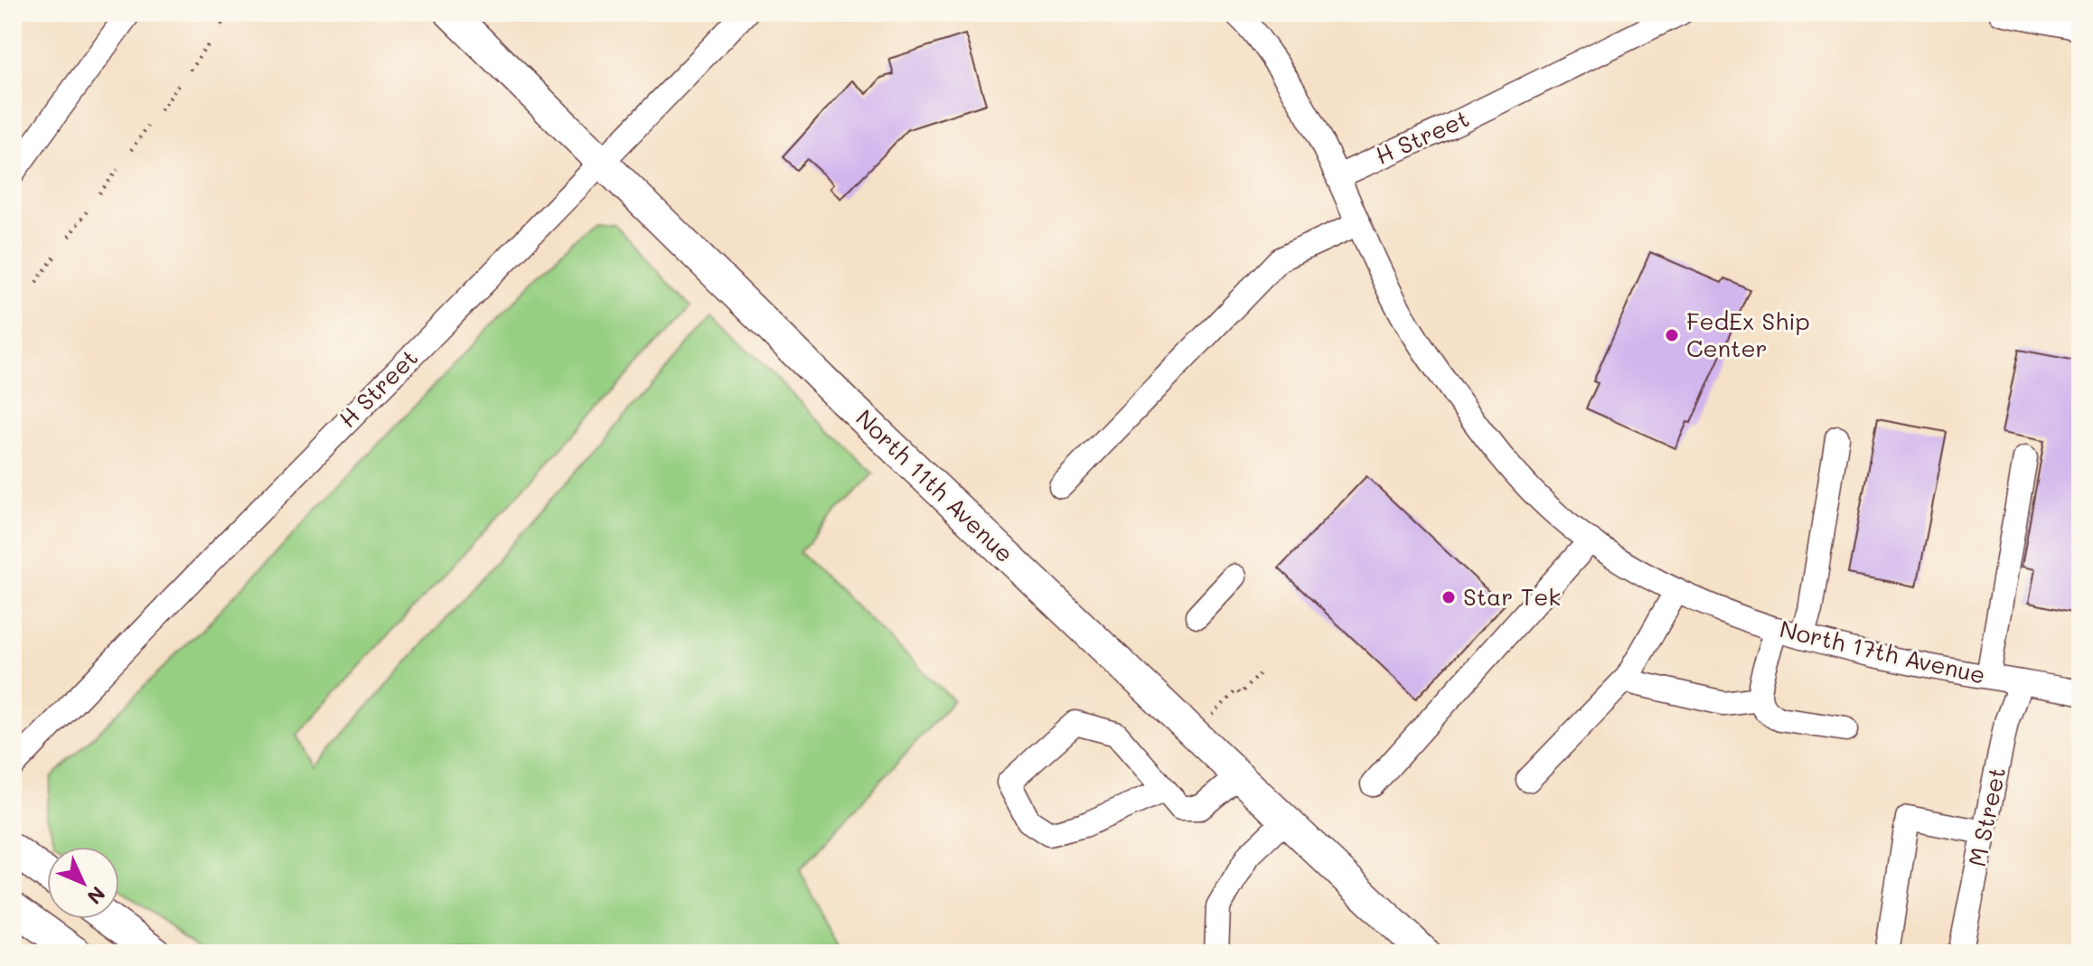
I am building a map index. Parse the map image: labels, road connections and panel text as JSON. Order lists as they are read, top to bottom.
{
  "streets": {
    "main road": ["North 11th Avenue"],
    "street": ["H Street", "North 17th Avenue", "M Street"]
  },
  "crossings": [
    ["H Street", "North 11th Avenue"],
    ["H Street", "North 17th Avenue"],
    ["North 17th Avenue", "M Street"]
  ],
  "places": ["FedEx Ship Center", "Star Tek"],
  "north": "bottom right"
}
